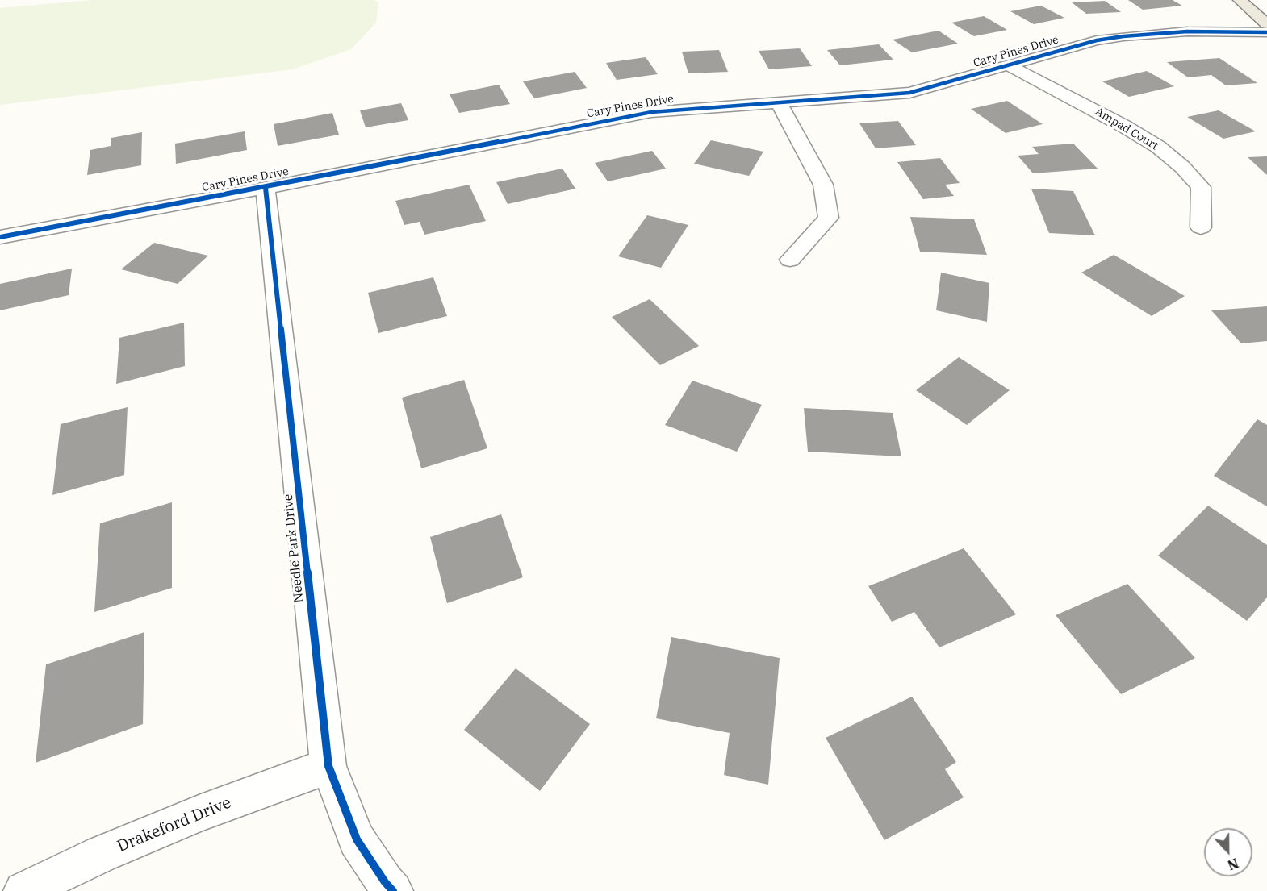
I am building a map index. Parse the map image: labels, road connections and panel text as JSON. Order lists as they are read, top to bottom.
{
  "streets": {
    "street": [
      "Cary Pines Drive",
      "Ampad Court",
      "Needle Park Drive",
      "Drakeford Drive"
    ]
  },
  "crossings": [
    ["Cary Pines Drive", "Ampad Court"],
    ["Cary Pines Drive", "Needle Park Drive"],
    ["Needle Park Drive", "Drakeford Drive"]
  ],
  "north": "bottom"
}
